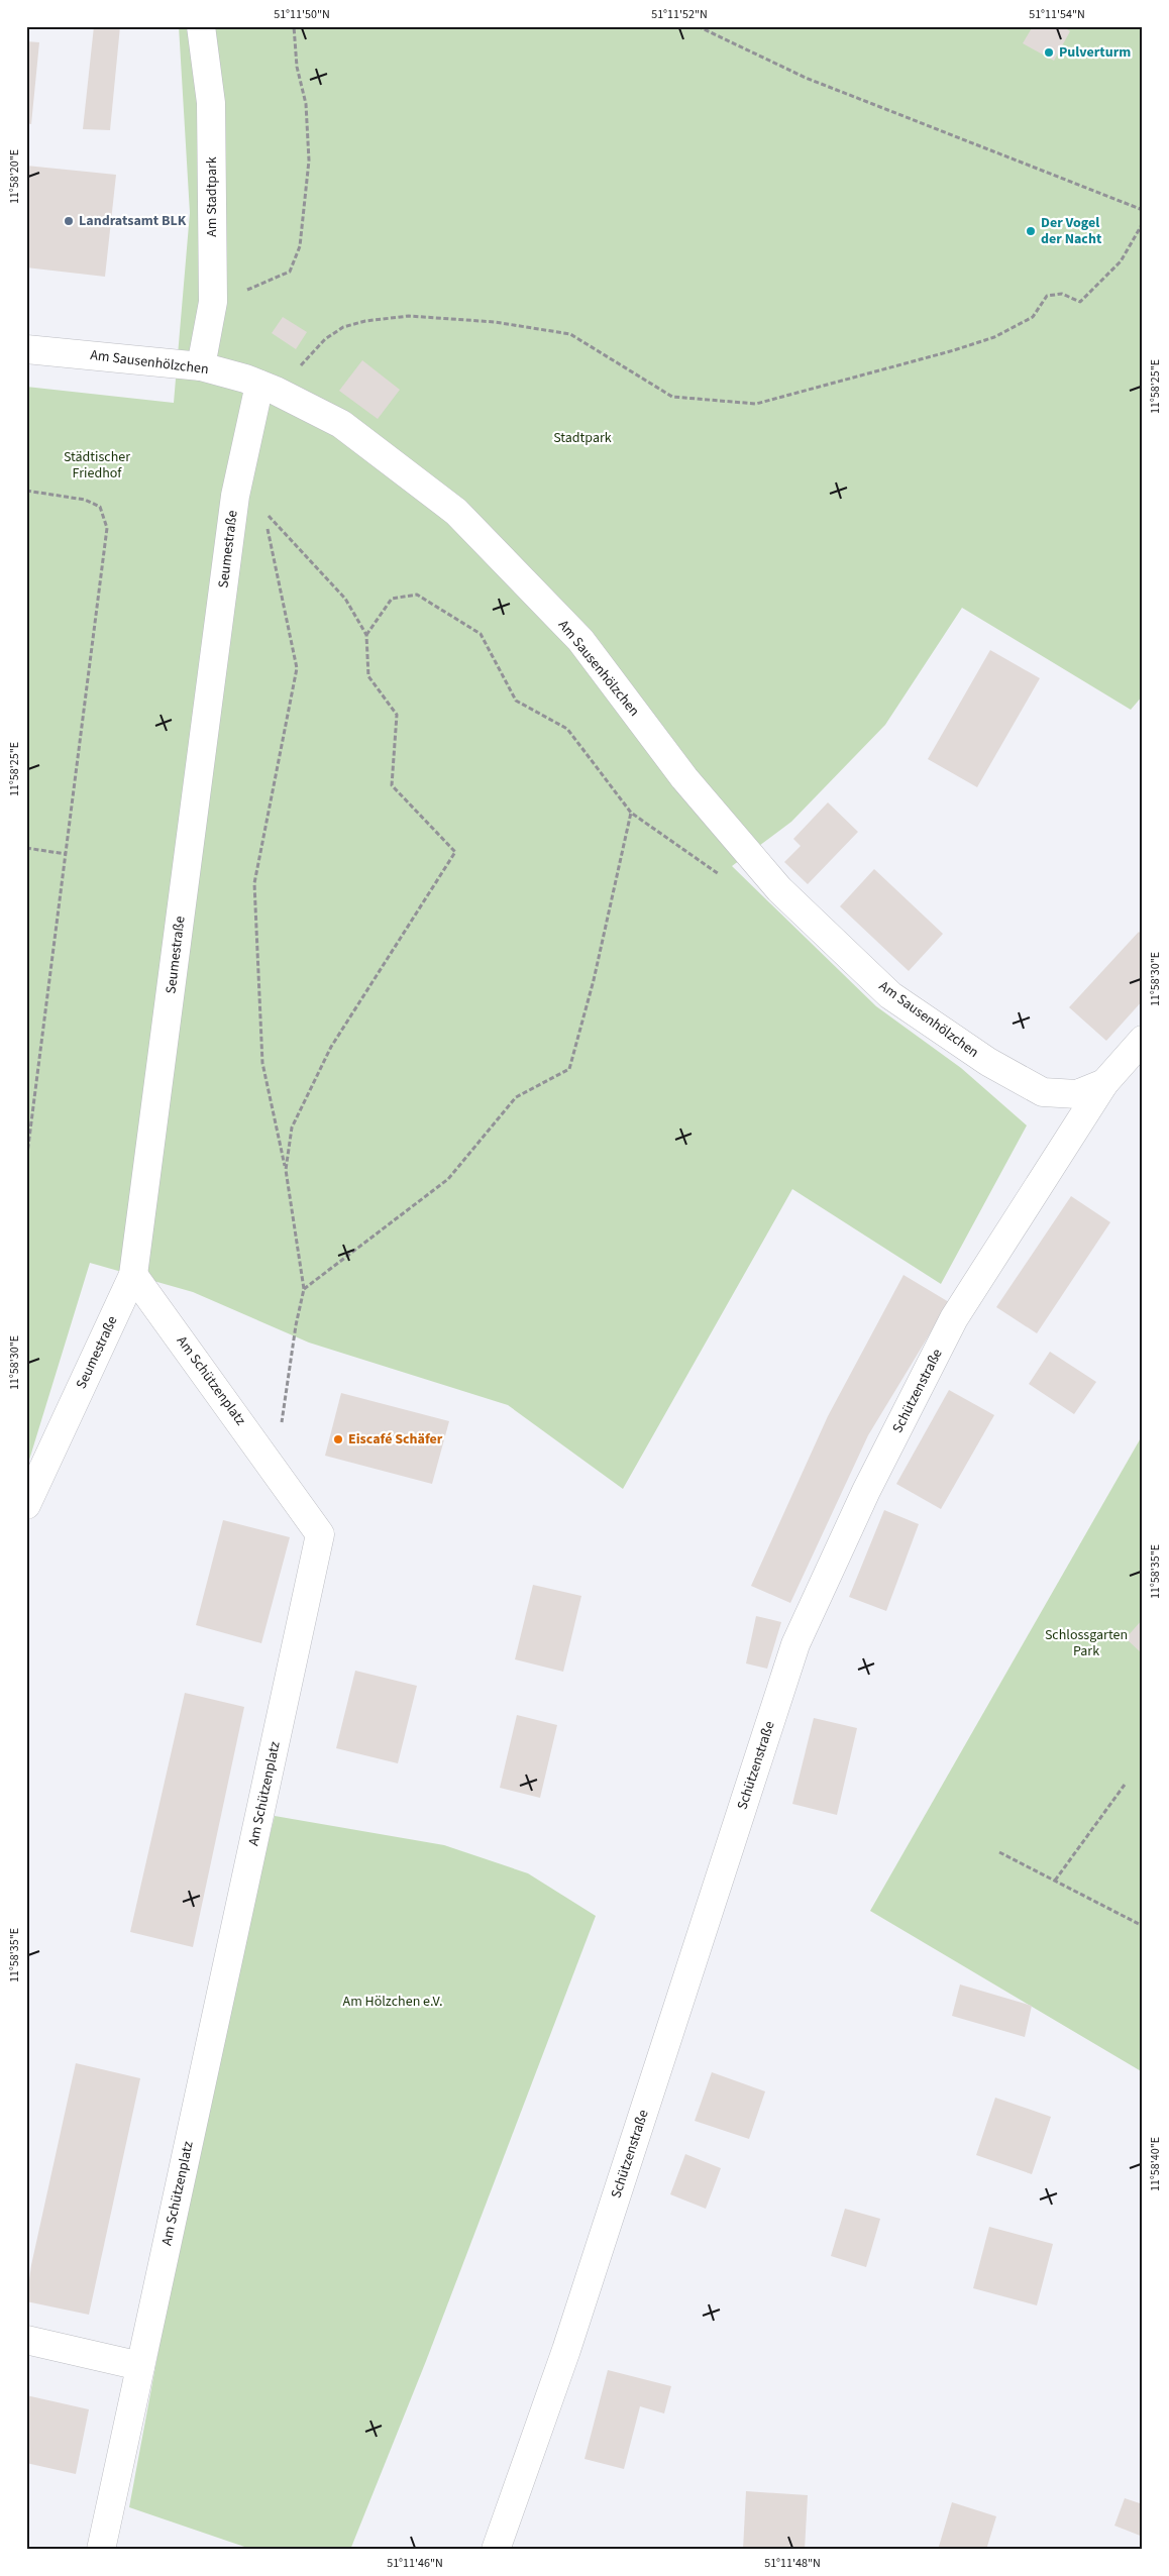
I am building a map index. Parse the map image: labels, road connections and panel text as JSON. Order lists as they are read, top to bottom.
{
  "streets": {
    "street": [
      "Am Stadtpark",
      "Am Sausenhölzchen",
      "Seumestraße",
      "Am Schützenplatz",
      "Schützenstraße"
    ]
  },
  "crossings": [
    ["Am Stadtpark", "Am Sausenhölzchen"],
    ["Am Sausenhölzchen", "Seumestraße"],
    ["Am Sausenhölzchen", "Schützenstraße"],
    ["Seumestraße", "Am Schützenplatz"]
  ],
  "parks": [
    "Stadtpark",
    "Städtischer Friedhof",
    "Schlossgarten Park",
    "Am Hölzchen e.V."
  ],
  "places": [
    "Pulverturm",
    "Landratsamt BLK",
    "Der Vogel der Nacht",
    "Eiscafé Schäfer"
  ],
  "coordinates": [
    "51°11'50\"N",
    "51°11'52\"N",
    "51°11'54\"N",
    "11°58'20\"E",
    "11°58'25\"E",
    "11°58'30\"E",
    "11°58'35\"E",
    "11°58'40\"E",
    "51°11'46\"N",
    "51°11'48\"N"
  ]
}
